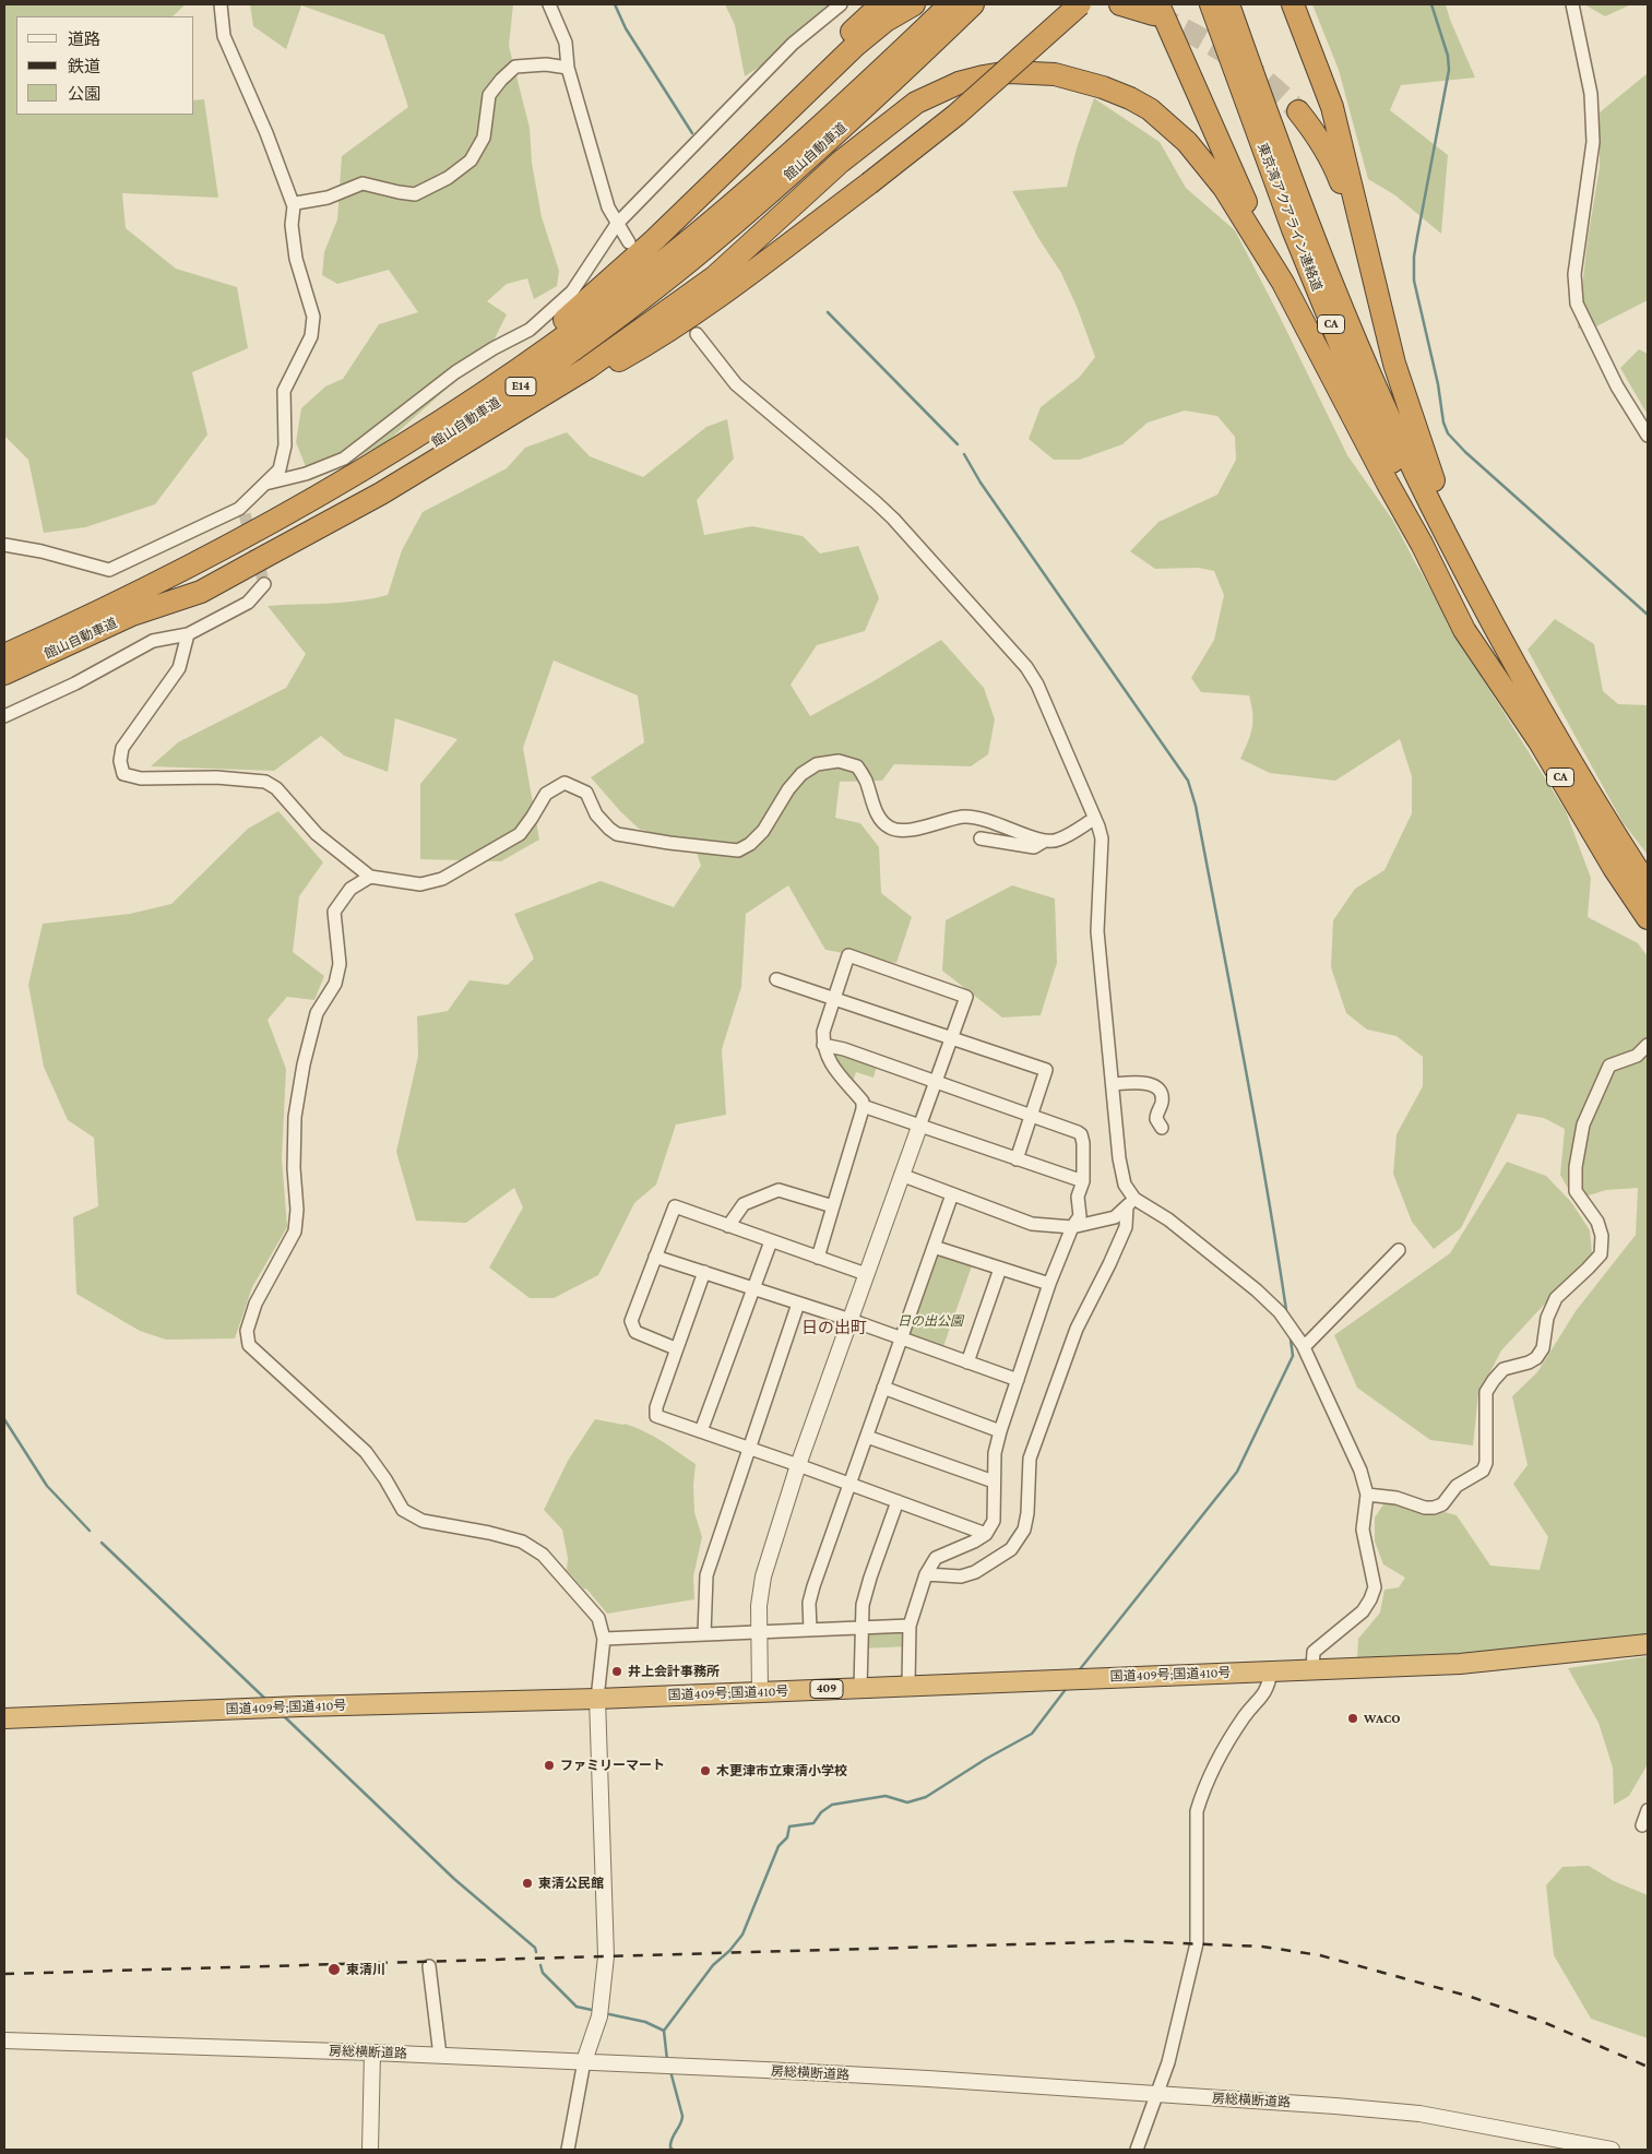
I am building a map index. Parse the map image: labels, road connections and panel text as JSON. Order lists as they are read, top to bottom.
{
  "streets": {
    "highway": [
      "館山自動車道",
      "東京湾アクアライン連絡道",
      "CA",
      "E14",
      "国道409号;国道410号",
      "409"
    ],
    "street": ["房総横断道路"]
  },
  "crossings": [
    ["東京湾アクアライン連絡道", "CA"]
  ],
  "districts": ["日の出町"],
  "parks": ["日の出公園"],
  "places": [
    "井上会計事務所",
    "WACO",
    "ファミリーマート",
    "木更津市立東清小学校",
    "東清公民館",
    "東清川"
  ],
  "legend": ["道路", "鉄道", "公園"]
}
